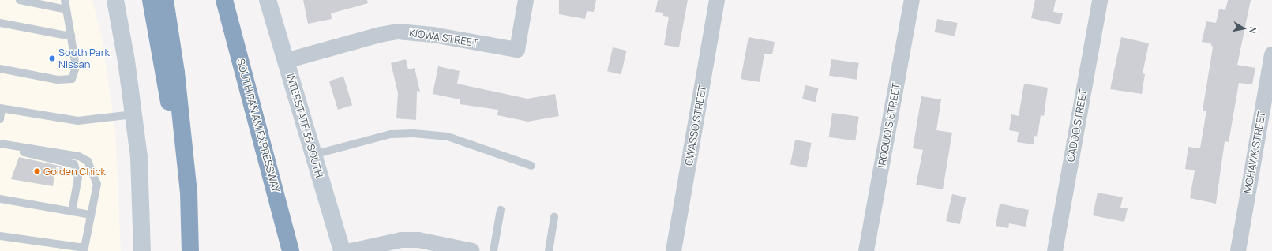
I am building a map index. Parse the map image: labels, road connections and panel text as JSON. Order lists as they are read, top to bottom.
{
  "streets": {
    "highway": ["SOUTH PAN AM EXPRESSWAY"],
    "main road": ["INTERSTATE 35 SOUTH"],
    "street": [
      "KIOWA STREET",
      "OWASSO STREET",
      "IROQUOIS STREET",
      "CADDO STREET",
      "MOHAWK STREET"
    ]
  },
  "crossings": [
    ["KIOWA STREET", "INTERSTATE 35 SOUTH"]
  ],
  "places": ["South Park Nissan", "Golden Chick"],
  "north": "right"
}
